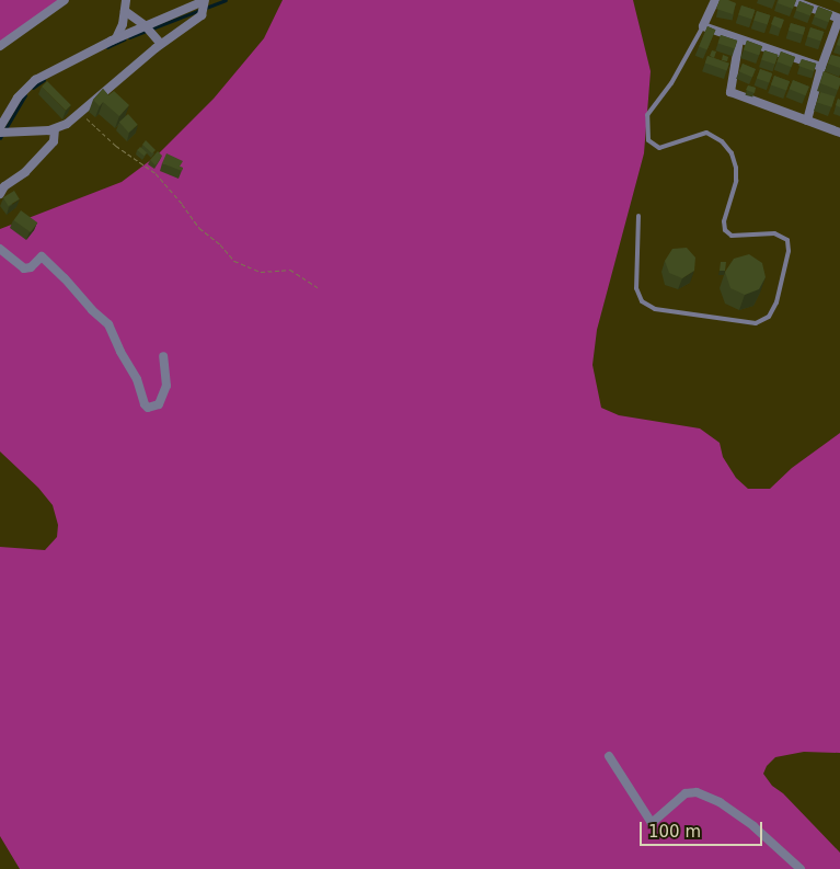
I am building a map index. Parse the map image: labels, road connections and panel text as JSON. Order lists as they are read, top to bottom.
{
  "scale_bar": "100 m"
}
